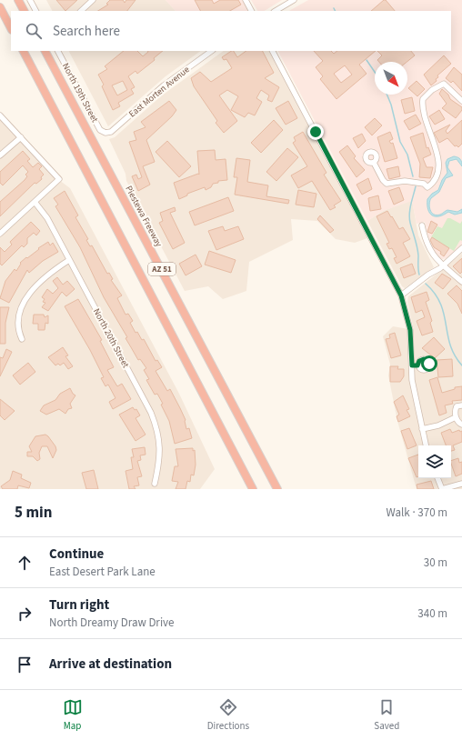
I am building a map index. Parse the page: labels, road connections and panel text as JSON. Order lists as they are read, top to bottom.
{
  "streets": {
    "highway": ["Piestewa Freeway", "AZ 51"],
    "street": ["East Morten Avenue", "North 19th Street", "North 20th Street"]
  },
  "crossings": [
    ["East Morten Avenue", "North 19th Street"]
  ],
  "north": "bottom right",
  "page": {
    "search": "Search here",
    "heading": ["5 min", "Walk · 370 m"],
    "list": [
      ["Continue", "East Desert Park Lane", "30 m"],
      ["Turn right", "North Dreamy Draw Drive", "340 m"],
      "Arrive at destination"
    ],
    "nav": ["Map", "Directions", "Saved"]
  }
}
